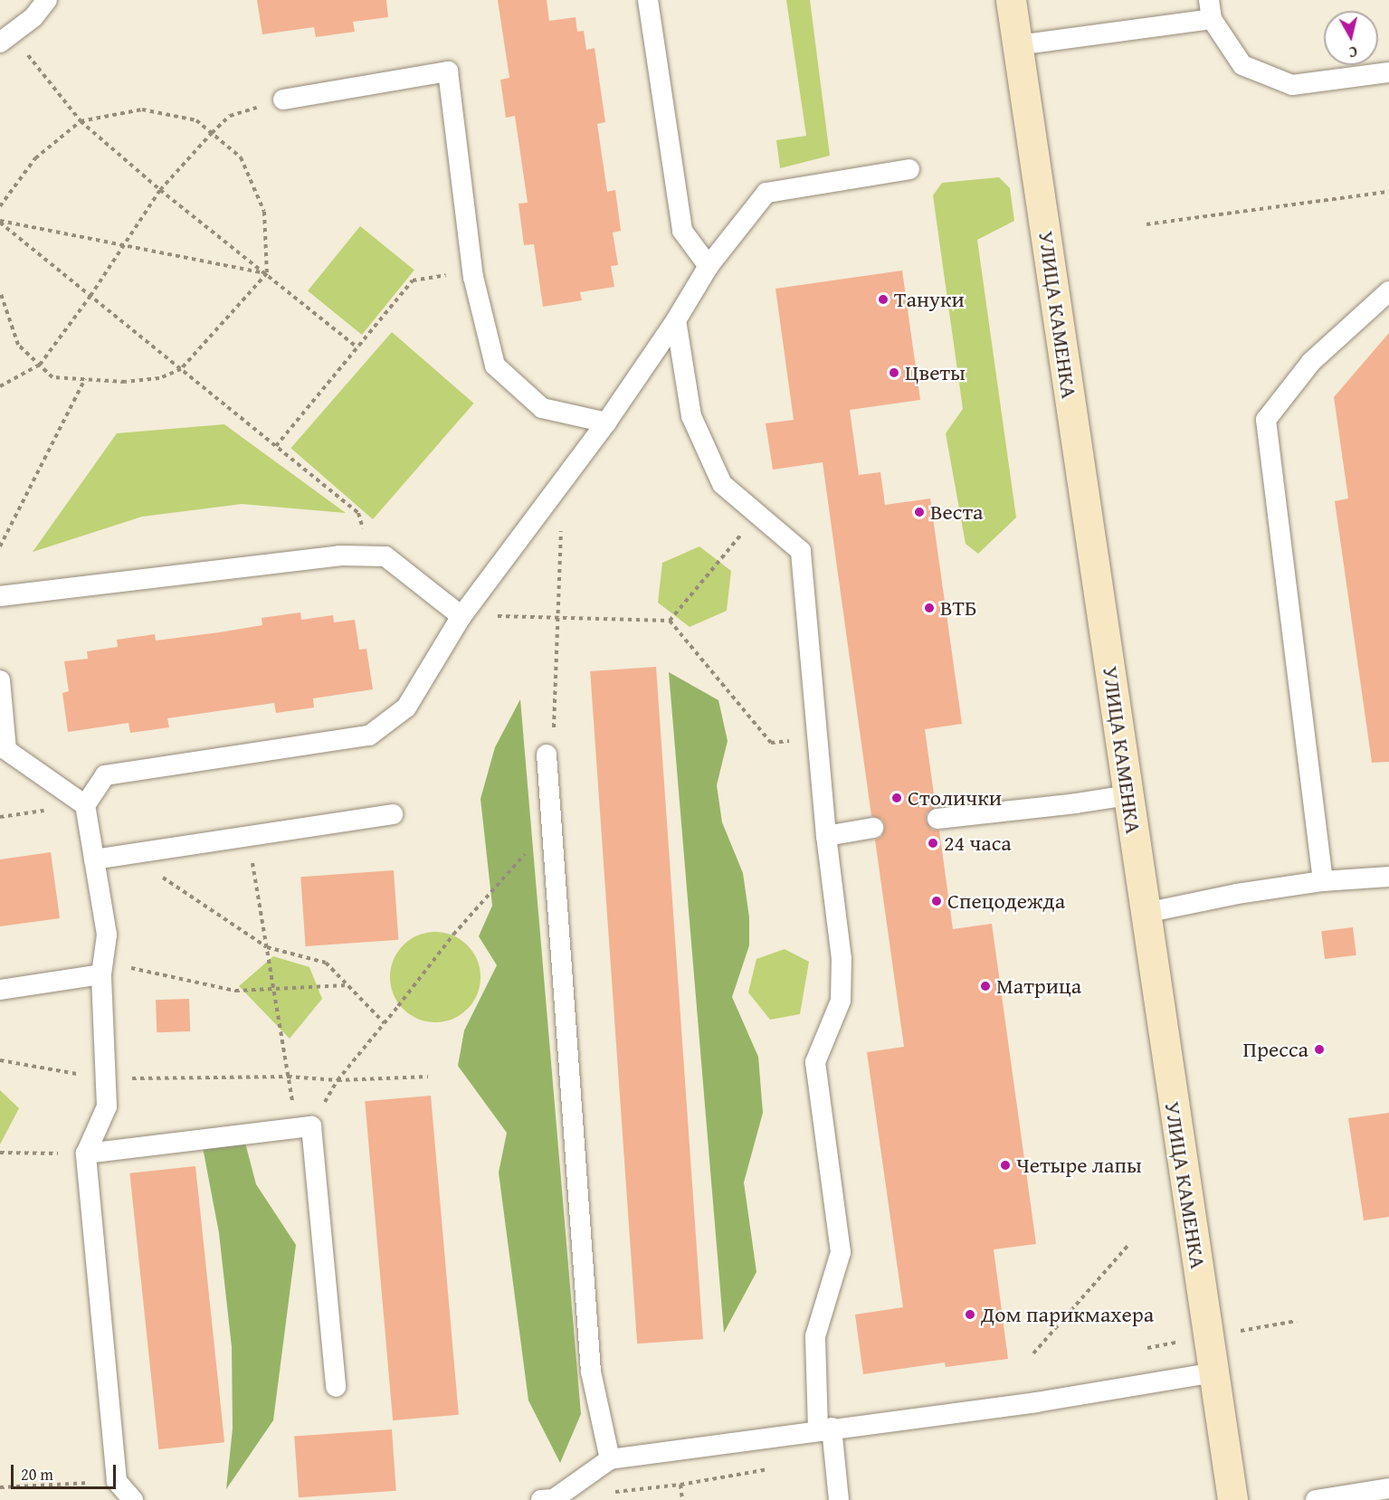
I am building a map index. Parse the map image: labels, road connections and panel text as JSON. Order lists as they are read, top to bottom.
{
  "streets": {
    "main road": ["УЛИЦА КАМЕНКА"]
  },
  "places": [
    "Тануки",
    "Цветы",
    "Веста",
    "ВТБ",
    "Столички",
    "24 часа",
    "Спецодежда",
    "Матрица",
    "Пресса",
    "Четыре лапы",
    "Дом парикмахера"
  ],
  "scale_bar": "20 m",
  "north": "bottom"
}
